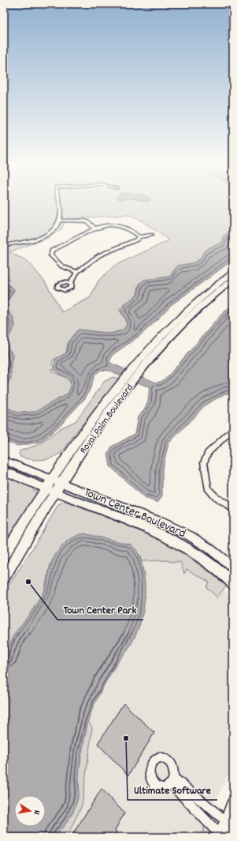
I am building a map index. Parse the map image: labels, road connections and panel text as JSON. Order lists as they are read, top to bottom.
{
  "streets": {
    "main road": ["Royal Palm Boulevard"],
    "street": ["Town Center Boulevard"]
  },
  "crossings": [
    ["Royal Palm Boulevard", "Town Center Boulevard"]
  ],
  "places": ["Town Center Park", "Ultimate Software"],
  "north": "right"
}
